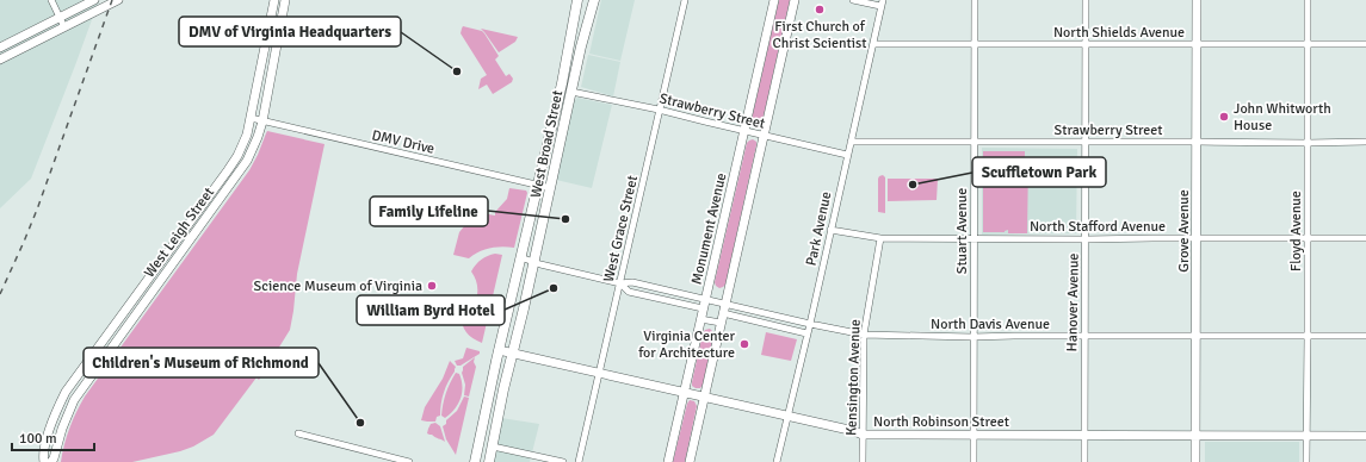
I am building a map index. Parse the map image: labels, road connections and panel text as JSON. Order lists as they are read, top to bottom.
{
  "streets": {
    "main road": ["West Broad Street"],
    "street": [
      "North Shields Avenue",
      "Strawberry Street",
      "DMV Drive",
      "North Stafford Avenue",
      "West Grace Street",
      "Monument Avenue",
      "Park Avenue",
      "Stuart Avenue",
      "Grove Avenue",
      "Floyd Avenue",
      "West Leigh Street",
      "Hanover Avenue",
      "North Davis Avenue",
      "Kensington Avenue",
      "North Robinson Street"
    ]
  },
  "crossings": [
    ["North Shields Avenue", "Park Avenue"],
    ["North Shields Avenue", "Stuart Avenue"],
    ["North Shields Avenue", "Grove Avenue"],
    ["North Shields Avenue", "Floyd Avenue"],
    ["North Shields Avenue", "Hanover Avenue"],
    ["Strawberry Street", "West Broad Street"],
    ["Strawberry Street", "West Grace Street"],
    ["Strawberry Street", "Monument Avenue"],
    ["Strawberry Street", "Park Avenue"],
    ["Strawberry Street", "Stuart Avenue"],
    ["Strawberry Street", "Grove Avenue"],
    ["Strawberry Street", "Floyd Avenue"],
    ["Strawberry Street", "Hanover Avenue"],
    ["DMV Drive", "West Broad Street"],
    ["DMV Drive", "West Leigh Street"],
    ["West Broad Street", "North Davis Avenue"],
    ["West Broad Street", "North Robinson Street"],
    ["North Stafford Avenue", "Park Avenue"],
    ["North Stafford Avenue", "Stuart Avenue"],
    ["North Stafford Avenue", "Grove Avenue"],
    ["North Stafford Avenue", "Floyd Avenue"],
    ["North Stafford Avenue", "Hanover Avenue"],
    ["North Stafford Avenue", "Kensington Avenue"],
    ["West Grace Street", "North Davis Avenue"],
    ["West Grace Street", "North Robinson Street"],
    ["Monument Avenue", "North Davis Avenue"],
    ["Monument Avenue", "North Robinson Street"],
    ["Park Avenue", "North Davis Avenue"],
    ["Park Avenue", "North Robinson Street"],
    ["Stuart Avenue", "North Davis Avenue"],
    ["Stuart Avenue", "North Robinson Street"],
    ["Grove Avenue", "North Davis Avenue"],
    ["Grove Avenue", "North Robinson Street"],
    ["Floyd Avenue", "North Davis Avenue"],
    ["Floyd Avenue", "North Robinson Street"],
    ["Hanover Avenue", "North Davis Avenue"],
    ["Hanover Avenue", "North Robinson Street"],
    ["North Davis Avenue", "Kensington Avenue"],
    ["Kensington Avenue", "North Robinson Street"]
  ],
  "places": [
    "First Church of Christ Scientist",
    "DMV of Virginia Headquarters",
    "John Whitworth House",
    "Scuffletown Park",
    "Family Lifeline",
    "Science Museum of Virginia",
    "William Byrd Hotel",
    "Virginia Center for Architecture",
    "Children's Museum of Richmond"
  ],
  "scale_bar": "100 m"
}
